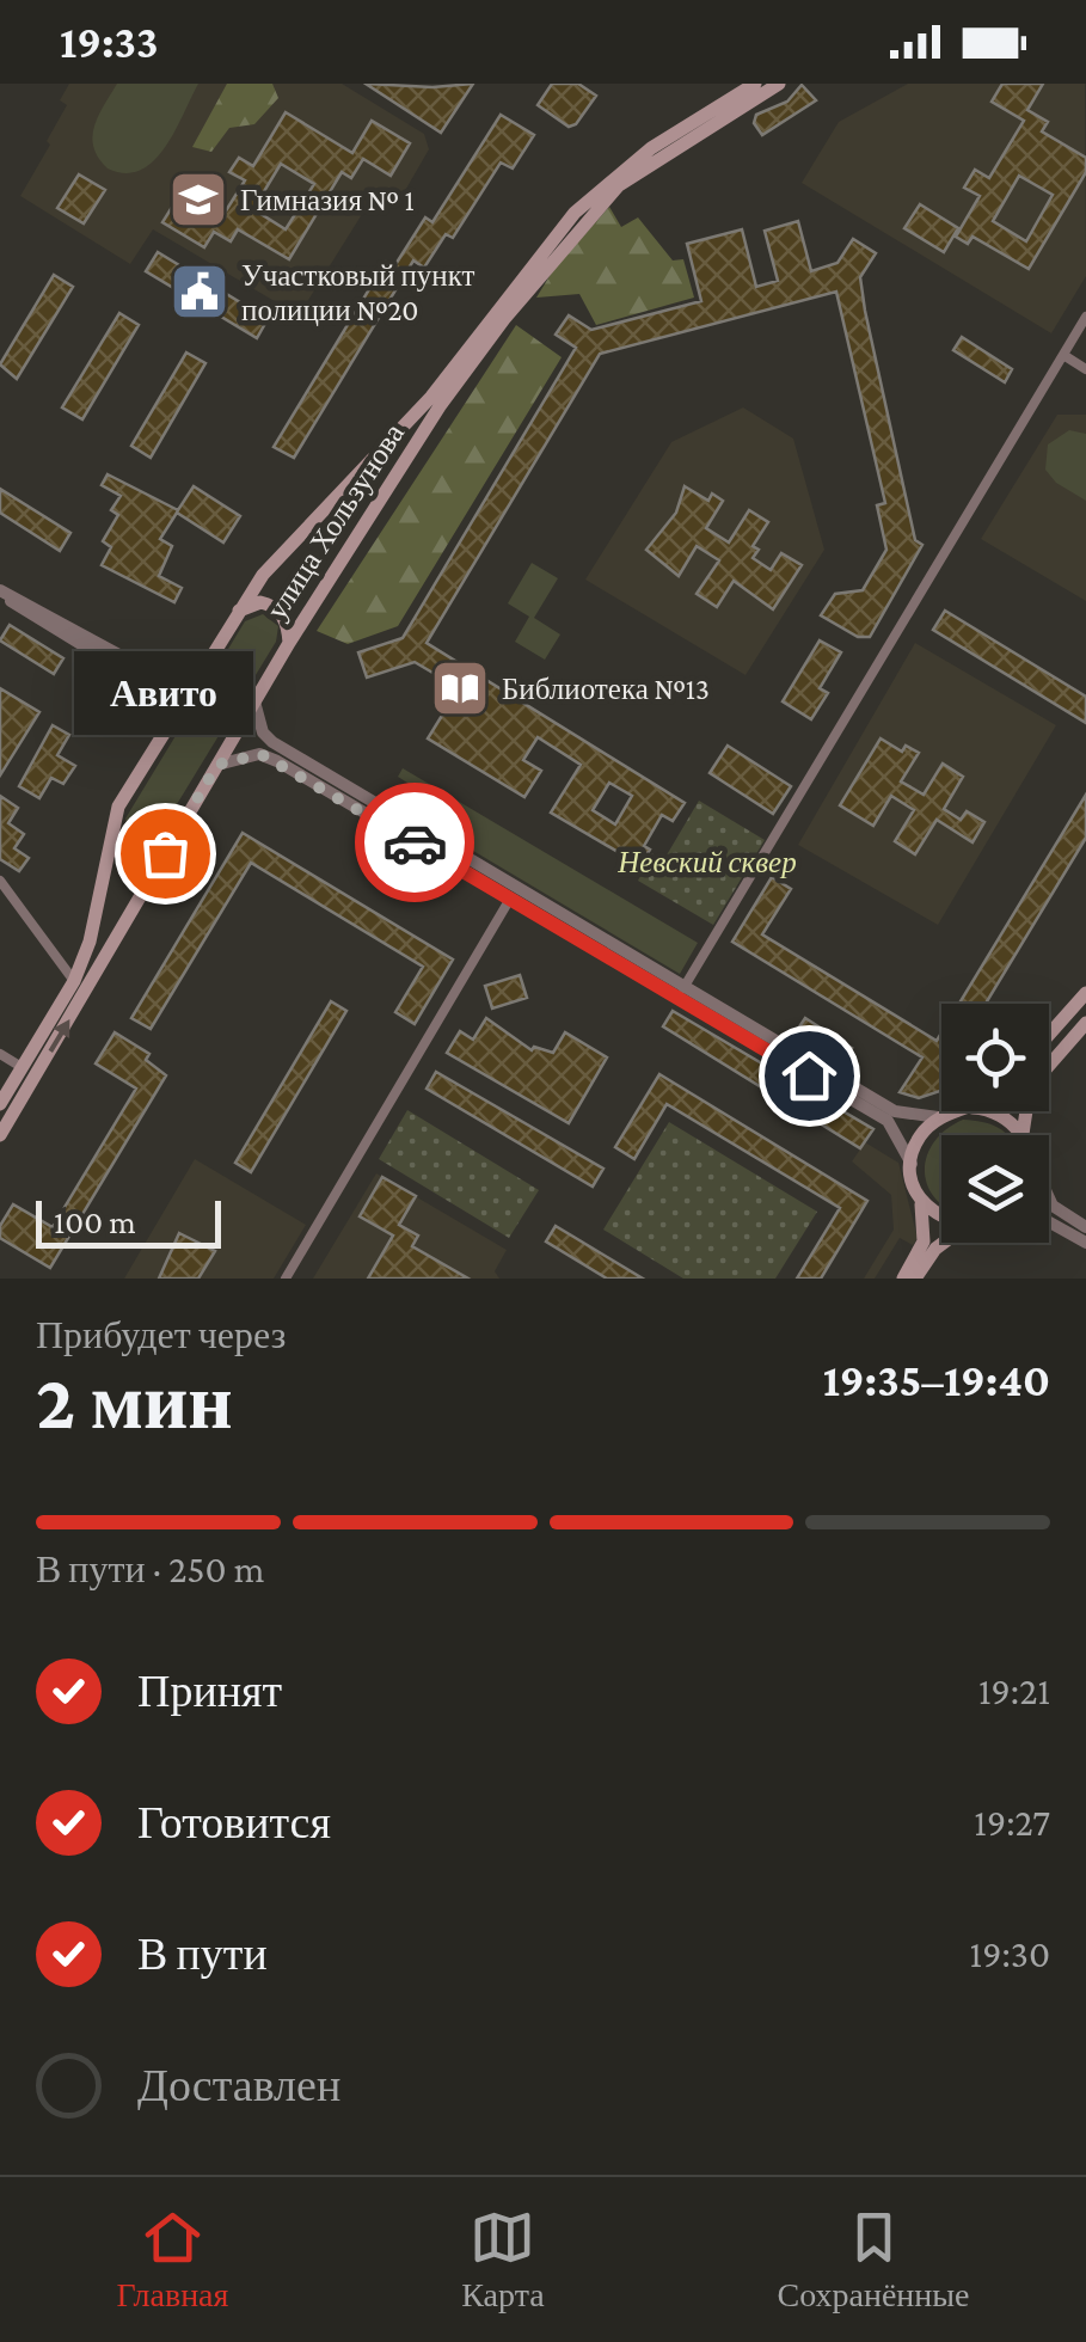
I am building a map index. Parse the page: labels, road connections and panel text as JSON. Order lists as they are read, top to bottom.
{
  "streets": {
    "main road": ["улица Хользунова"]
  },
  "parks": ["Невский сквер"],
  "places": {
    "school or university": ["Гимназия № 1"],
    "public building": ["Участковый пункт полиции №20"],
    "library": ["Библиотека №13"],
    "other": ["Авито"]
  },
  "scale_bar": "100 m",
  "page": {
    "status": "19:33",
    "bubble": "Авито",
    "scale": "100 m",
    "heading": ["2 мин", "Прибудет через", "19:35–19:40"],
    "bar": "В пути · 250 m",
    "list": [
      ["Принят", "19:21"],
      ["Готовится", "19:27"],
      ["В пути", "19:30"],
      "Доставлен"
    ],
    "tabs": ["Главная", "Карта", "Сохранённые"]
  }
}
